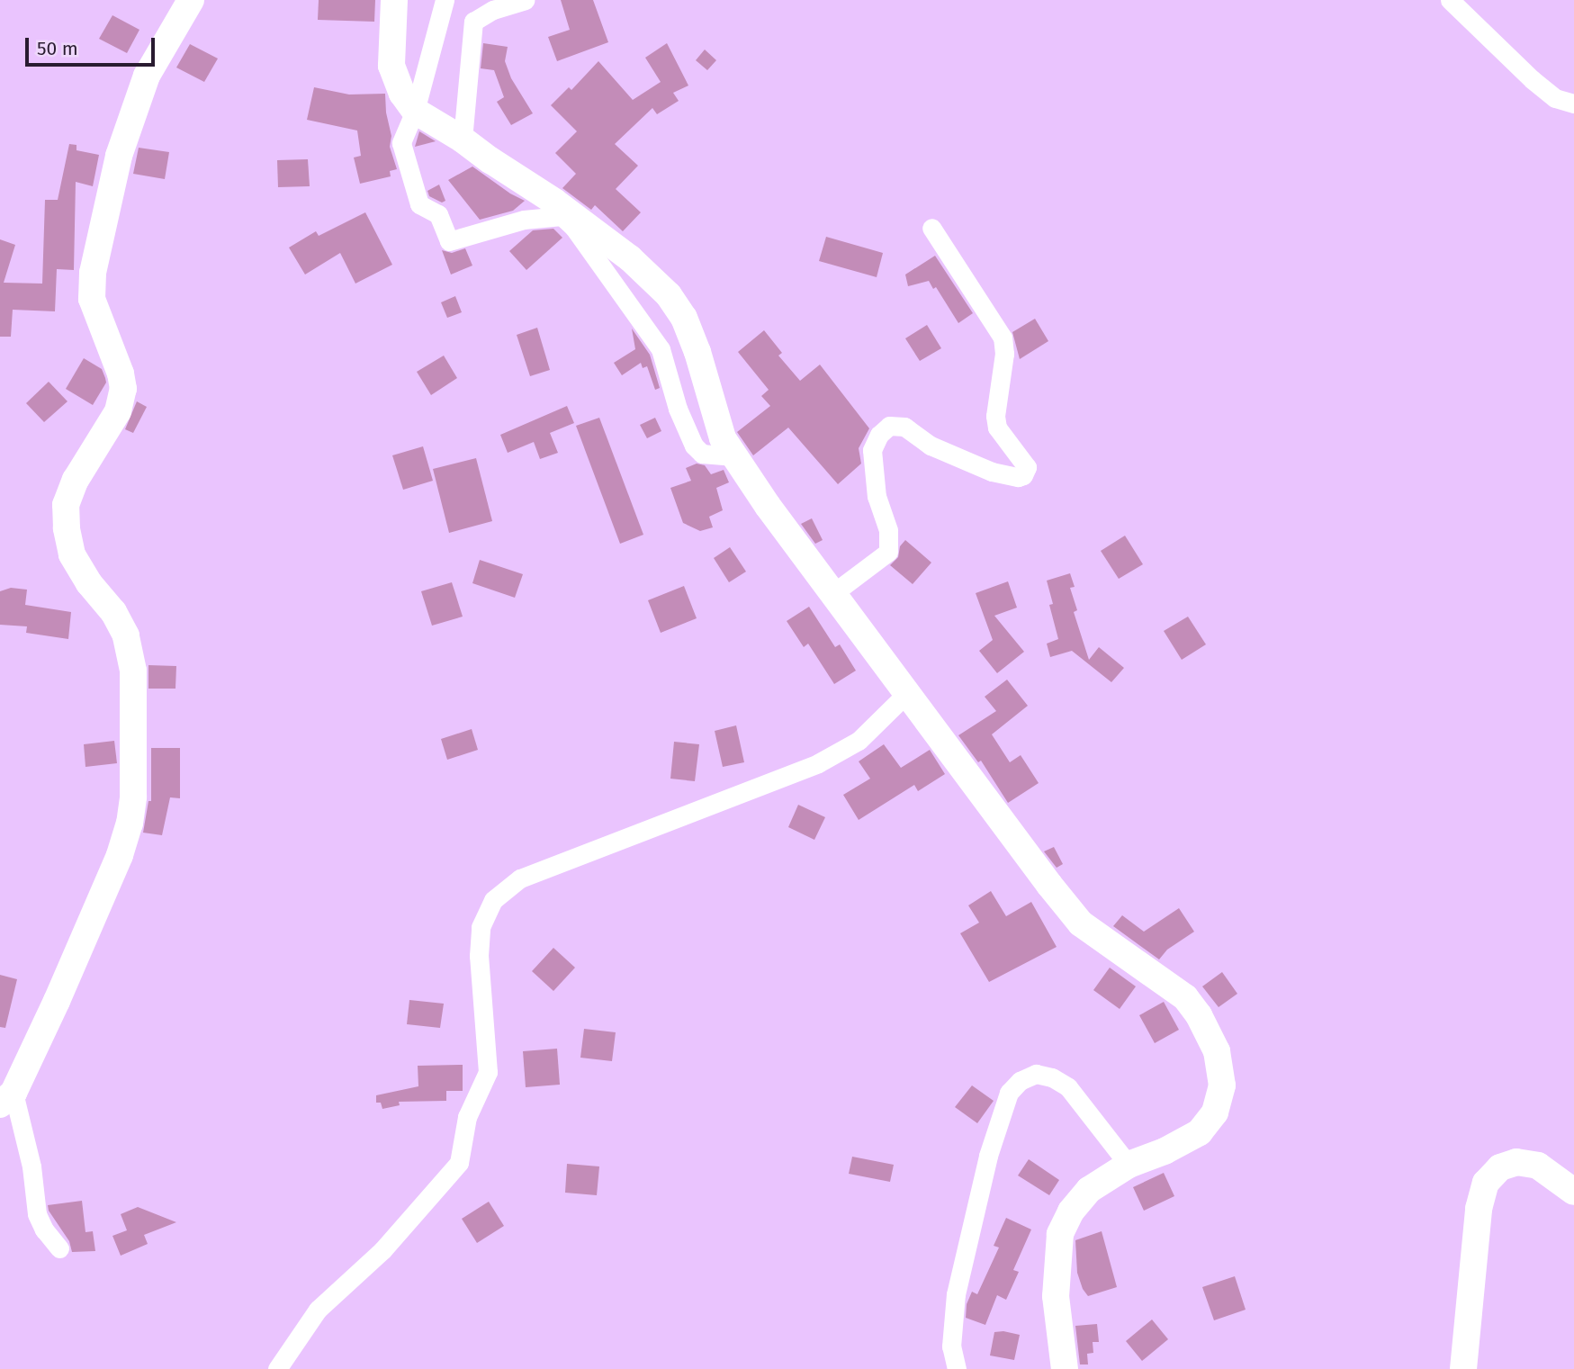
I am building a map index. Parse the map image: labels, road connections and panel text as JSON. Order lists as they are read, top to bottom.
{
  "scale_bar": "50 m"
}
